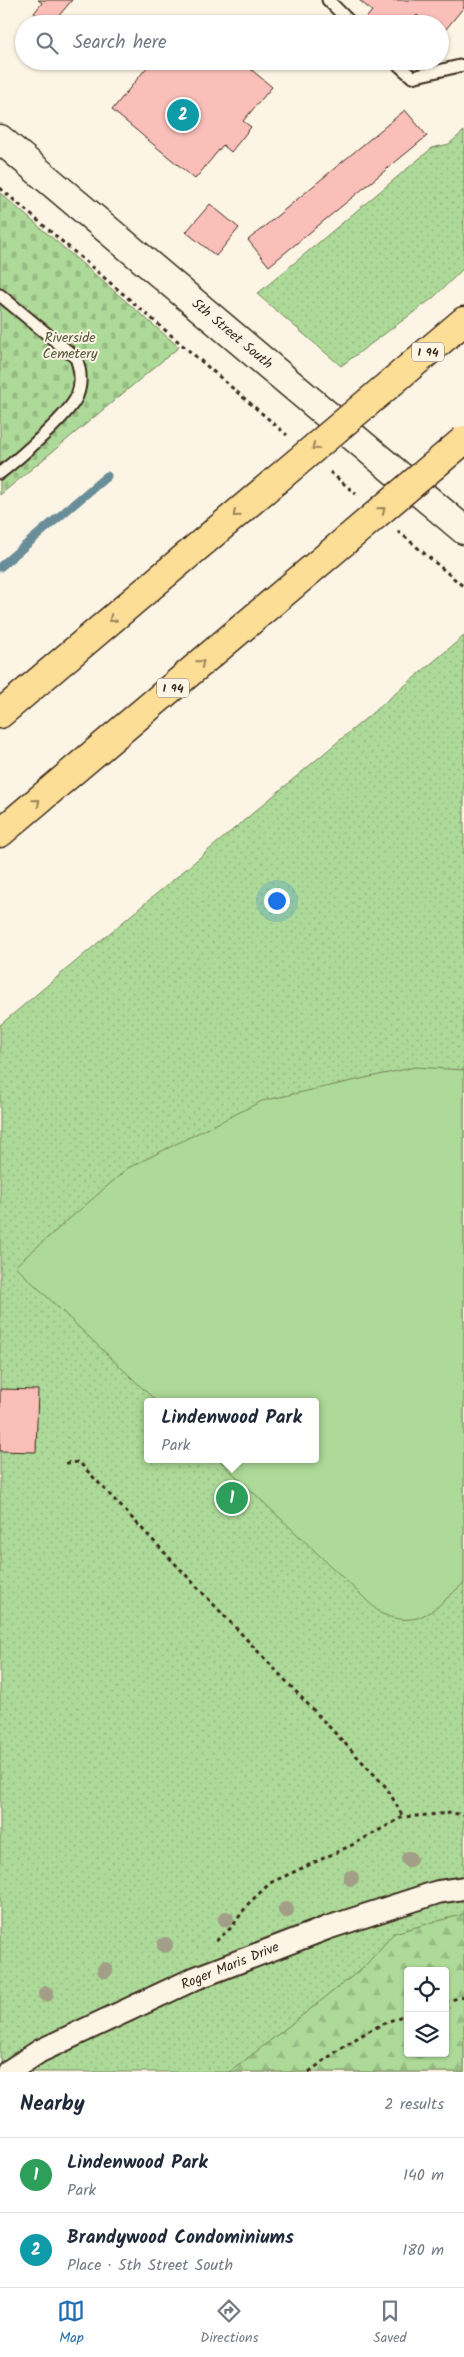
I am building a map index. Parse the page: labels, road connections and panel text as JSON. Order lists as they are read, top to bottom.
{
  "streets": {
    "highway": ["I 94"],
    "street": ["5th Street South", "Roger Maris Drive"]
  },
  "parks": ["Riverside Cemetery"],
  "page": {
    "search": "Search here",
    "pins": ["2", "1"],
    "popup": ["Lindenwood Park", "Park"],
    "heading": ["Nearby", "2 results"],
    "list": [
      {
        "mark": "1",
        "name": "Lindenwood Park",
        "note": "Park",
        "value": "140 m"
      },
      {
        "mark": "2",
        "name": "Brandywood Condominiums",
        "note": "Place · 5th Street South",
        "value": "180 m"
      }
    ],
    "nav": ["Map", "Directions", "Saved"]
  }
}
